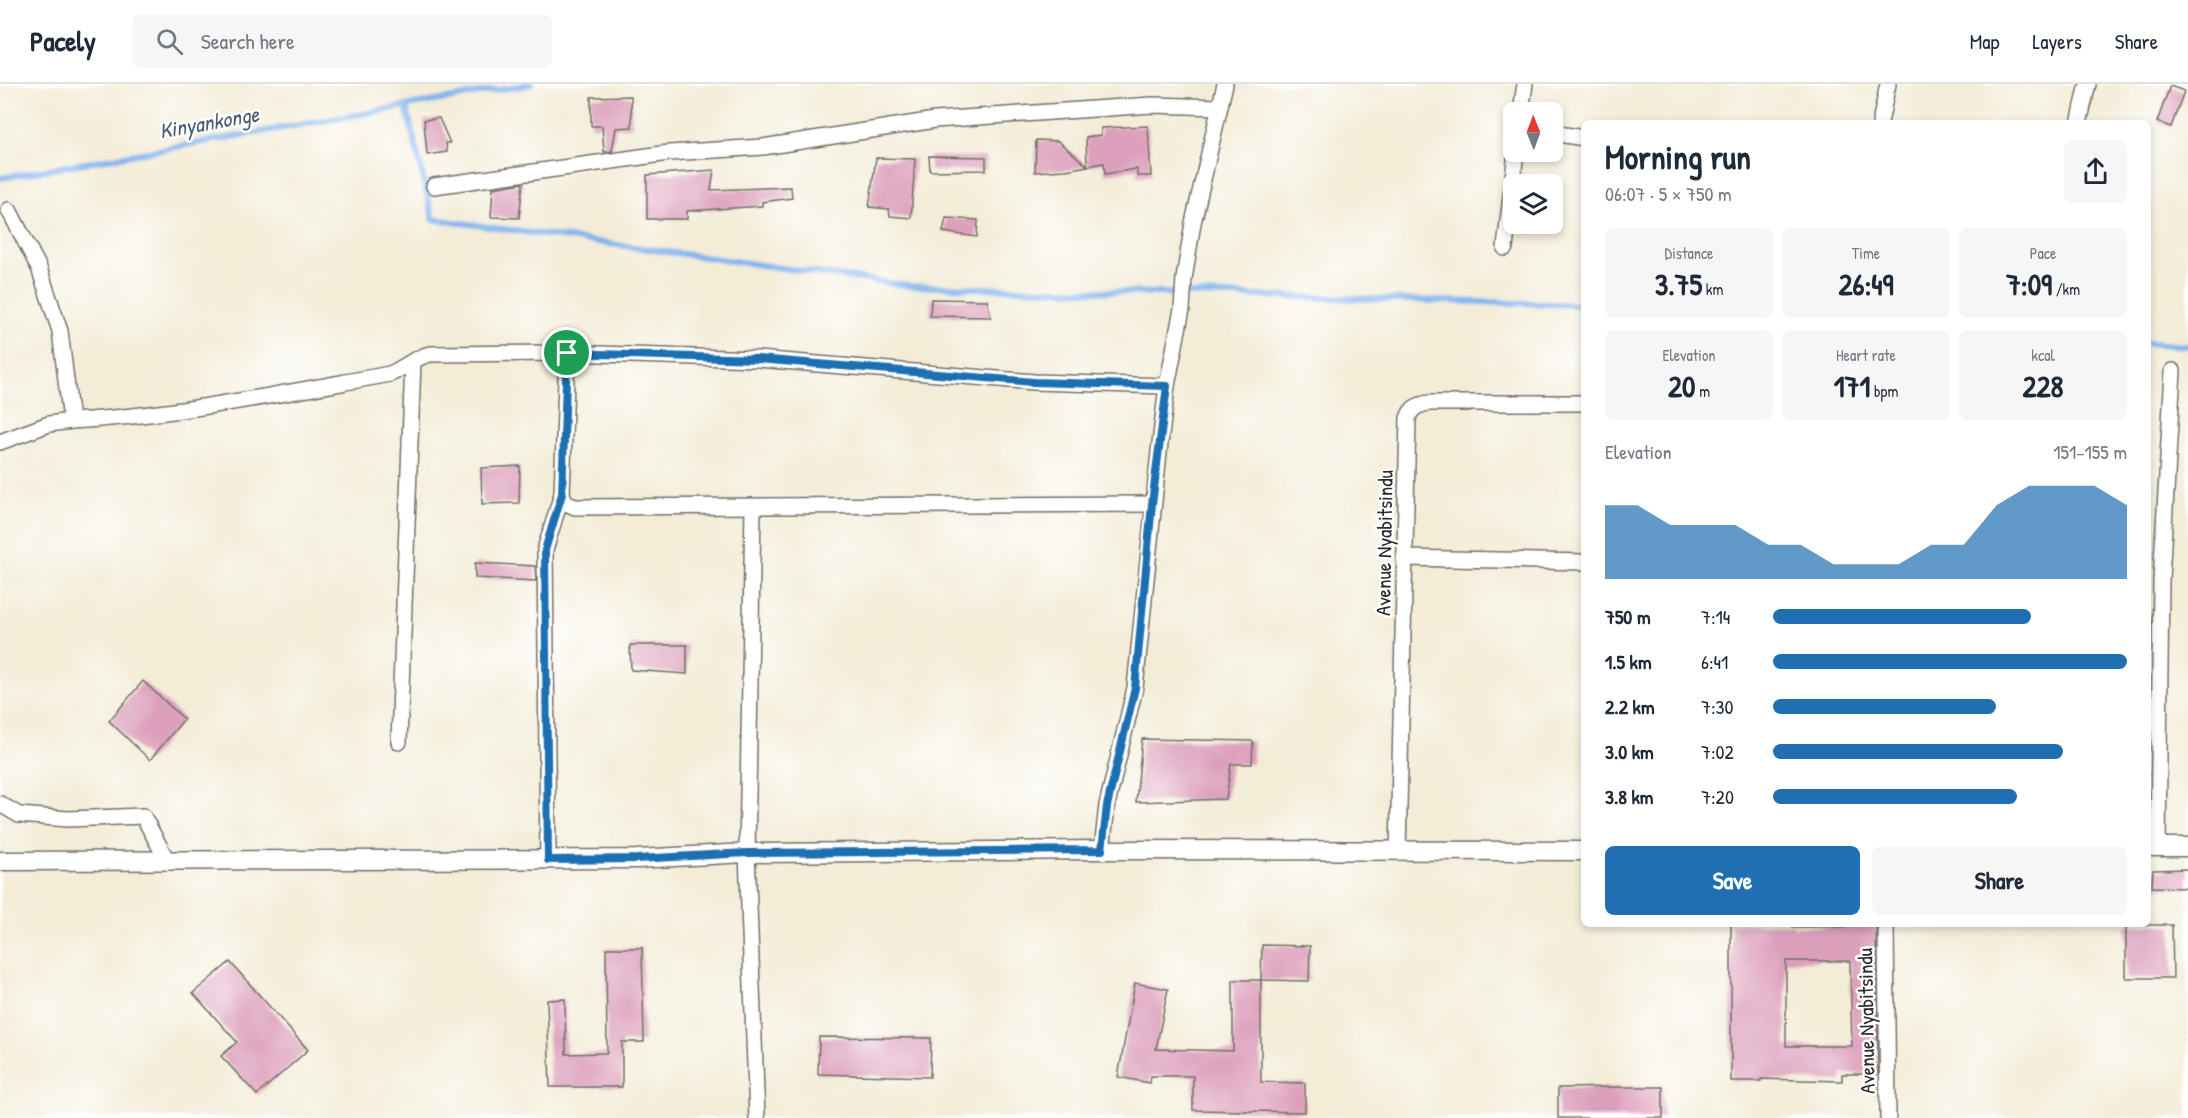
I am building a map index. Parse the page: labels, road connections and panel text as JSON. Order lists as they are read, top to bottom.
{
  "streets": {
    "street": ["Avenue Nyabitsindu"]
  },
  "water": ["Kinyankonge"],
  "north": "top",
  "page": {
    "header": "Pacely",
    "search": "Search here",
    "nav": ["Map", "Layers", "Share"],
    "heading": ["Morning run", "06:07 · 5 × 750 m"],
    "stats": [
      ["Distance", "3.75 km"],
      ["Time", "26:49"],
      ["Pace", "7:09 /km"],
      ["Elevation", "20 m"],
      ["Heart rate", "171 bpm"],
      ["kcal", "228"]
    ],
    "chart": ["Elevation", "151–155 m"],
    "list": [
      {
        "name": "750 m",
        "note": "7:14"
      },
      {
        "name": "1.5 km",
        "note": "6:41"
      },
      {
        "name": "2.2 km",
        "note": "7:30"
      },
      {
        "name": "3.0 km",
        "note": "7:02"
      },
      {
        "name": "3.8 km",
        "note": "7:20"
      }
    ],
    "buttons": ["Save", "Share"]
  }
}
